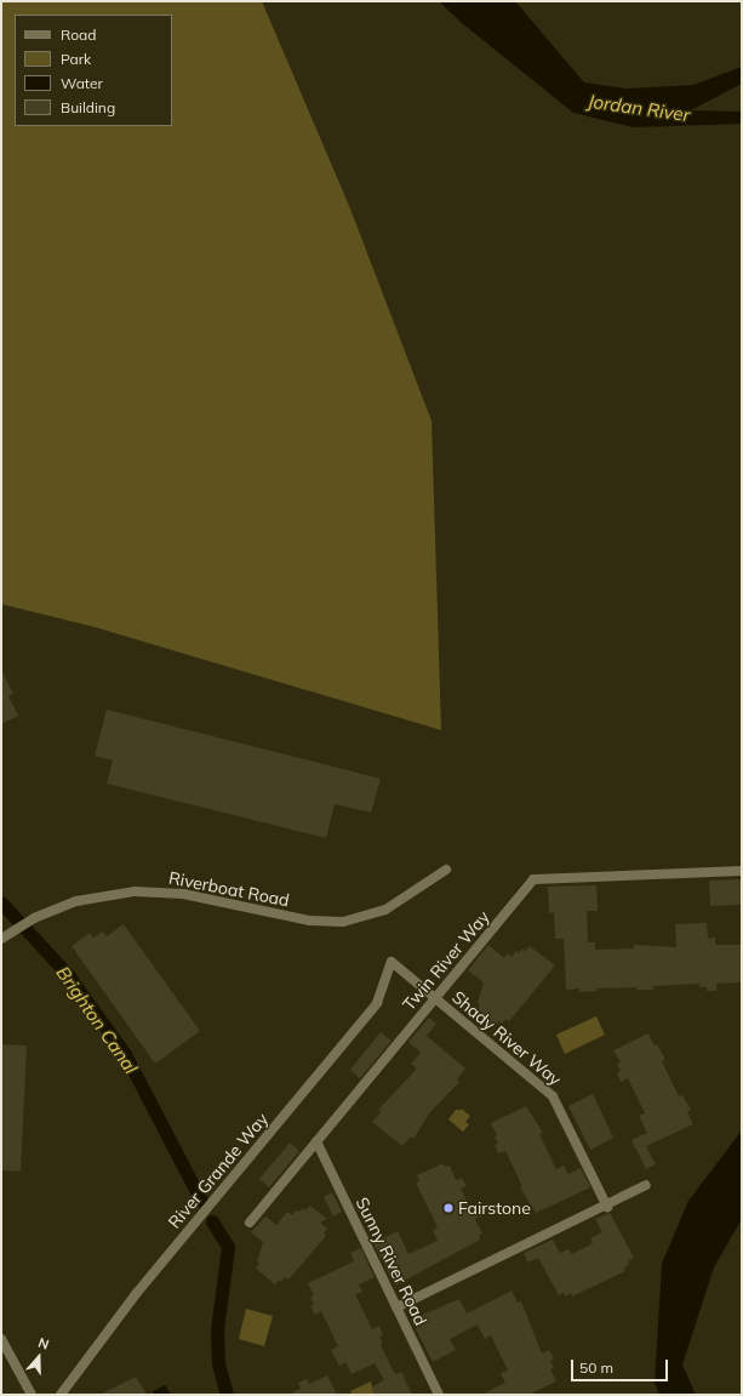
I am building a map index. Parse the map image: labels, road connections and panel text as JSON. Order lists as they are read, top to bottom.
{
  "streets": {
    "street": [
      "Riverboat Road",
      "Twin River Way",
      "Shady River Way",
      "River Grande Way",
      "Sunny River Road"
    ]
  },
  "crossings": [
    ["Twin River Way", "Shady River Way"],
    ["Twin River Way", "Sunny River Road"],
    ["Shady River Way", "River Grande Way"]
  ],
  "water": ["Jordan River", "Brighton Canal"],
  "places": ["Fairstone"],
  "legend": [
    "Road",
    "Park",
    "Water",
    "Building"
  ],
  "scale_bar": "50 m",
  "north": "top"
}
